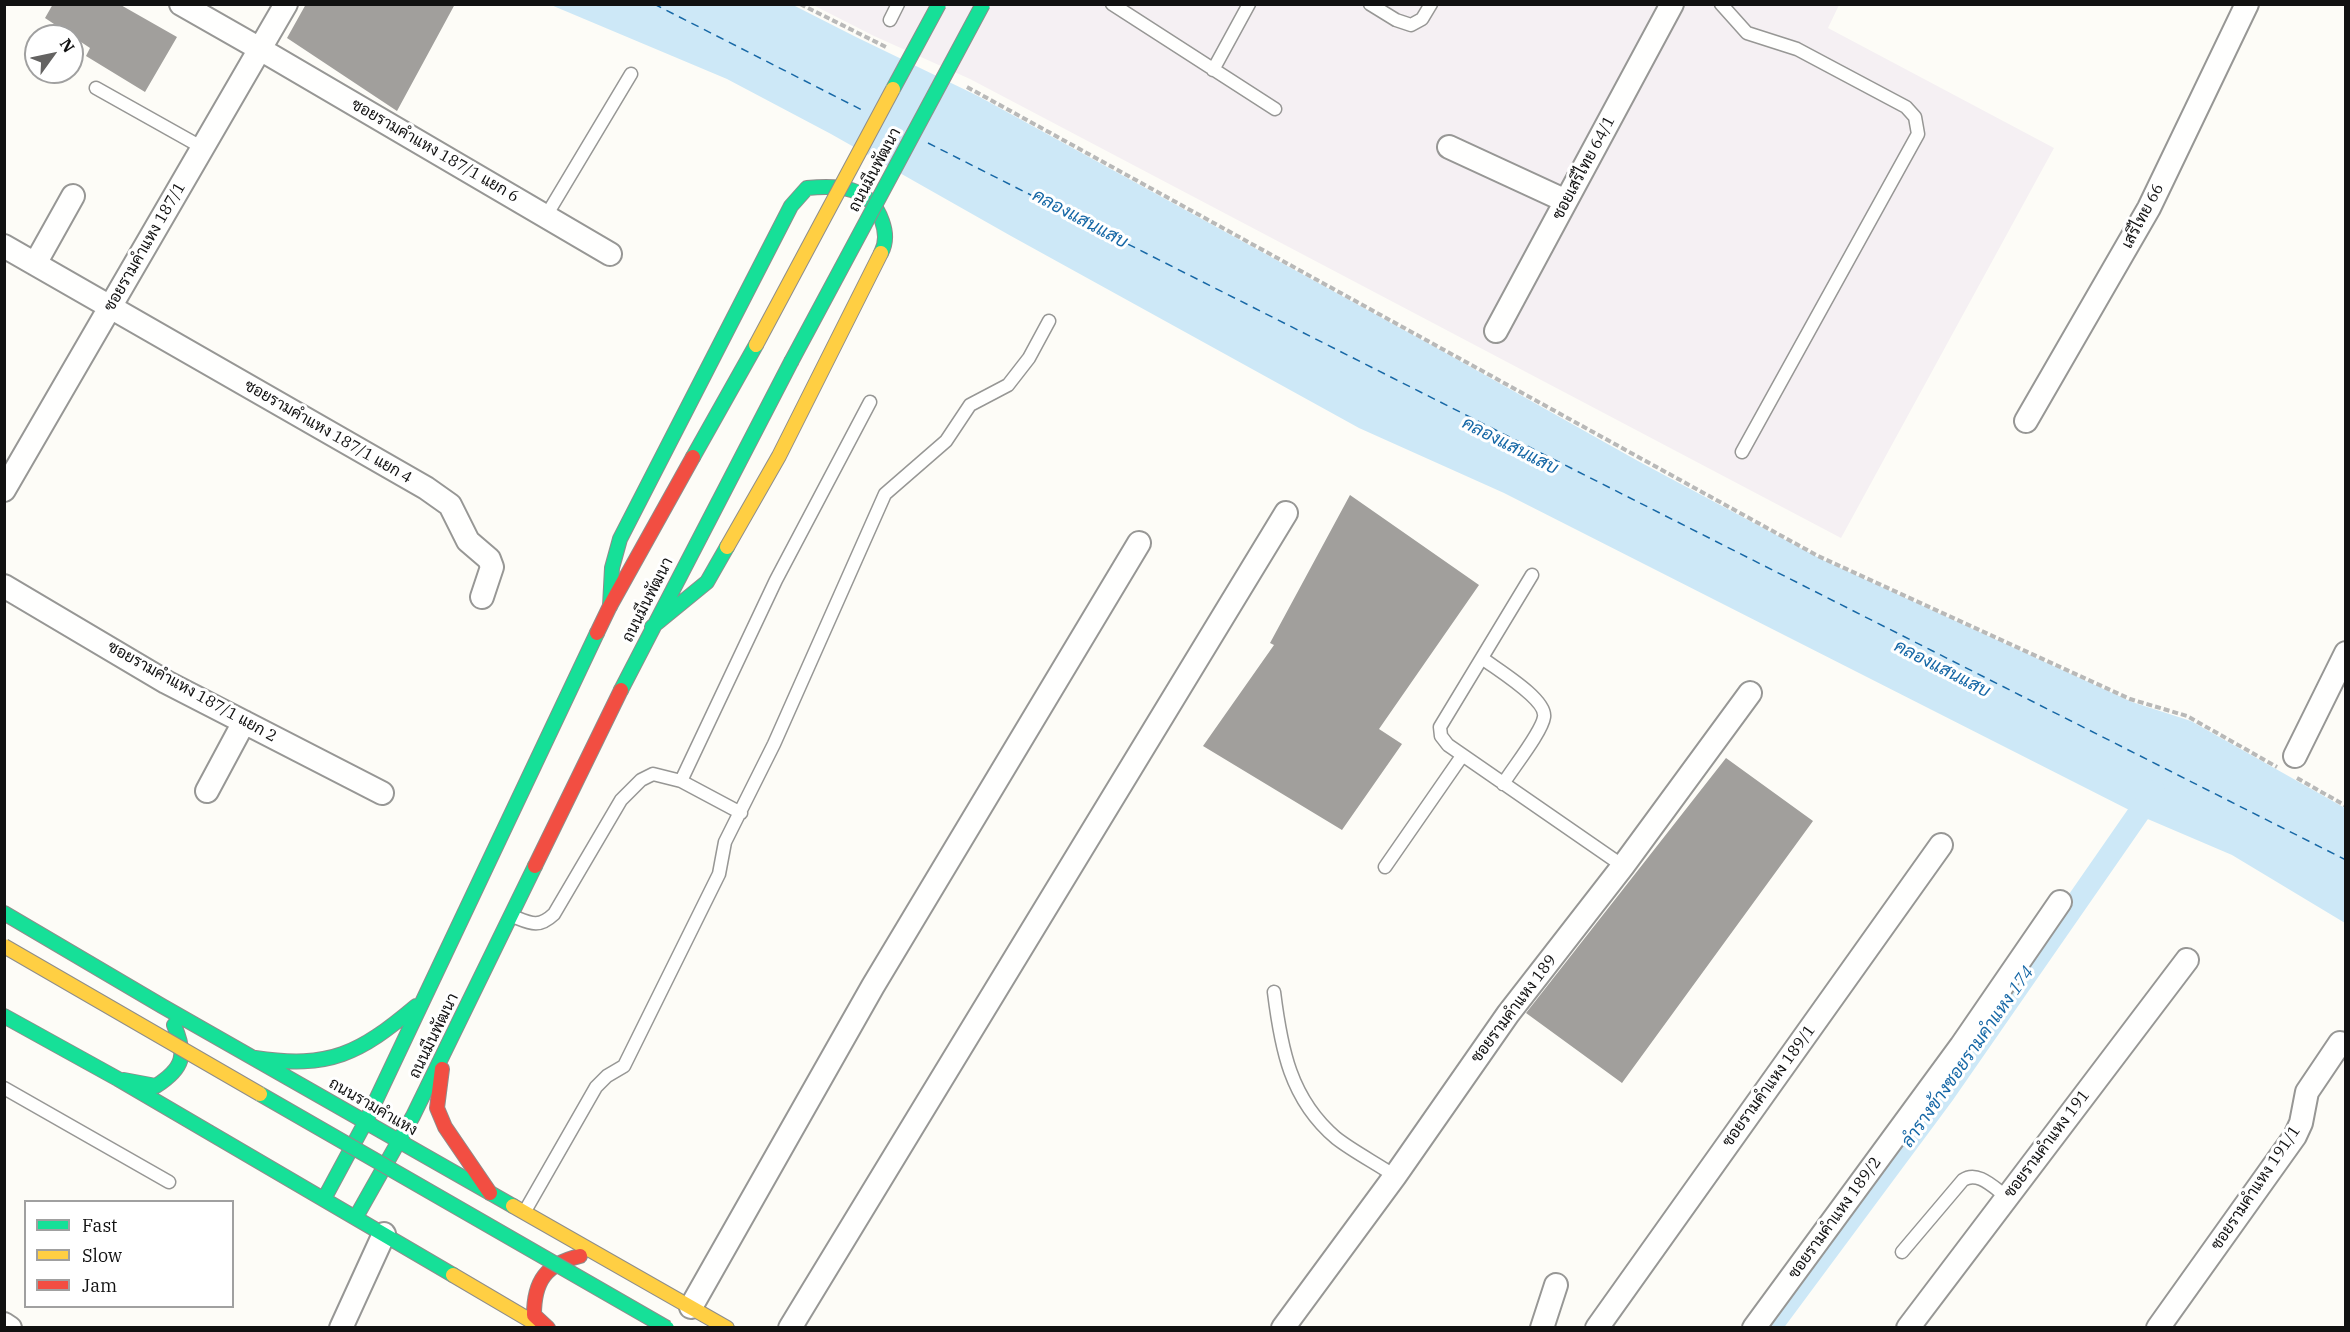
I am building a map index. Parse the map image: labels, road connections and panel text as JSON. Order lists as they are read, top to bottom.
{
  "streets": {
    "street": [
      "ซอยรามคำแหง 187/1 แยก 6",
      "ซอยเสรีไทย 64/1",
      "ถนนมีนพัฒนา",
      "เสรีไทย 66",
      "ซอยรามคำแหง 187/1",
      "ซอยรามคำแหง 187/1 แยก 4",
      "ซอยรามคำแหง 187/1 แยก 2",
      "ซอยรามคำแหง 189",
      "ซอยรามคำแหง 189/1",
      "ถนนรามคำแหง",
      "ซอยรามคำแหง 191",
      "ซอยรามคำแหง 191/1",
      "ซอยรามคำแหง 189/2"
    ]
  },
  "crossings": [
    ["ซอยรามคำแหง 187/1 แยก 6", "ซอยรามคำแหง 187/1"],
    ["ถนนมีนพัฒนา", "ถนนรามคำแหง"],
    ["ซอยรามคำแหง 187/1", "ซอยรามคำแหง 187/1 แยก 4"]
  ],
  "water": ["คลองแสนแสบ", "ลำรางข้างซอยรามคำแหง 174"],
  "legend": ["Fast", "Slow", "Jam"],
  "north": "top right"
}
